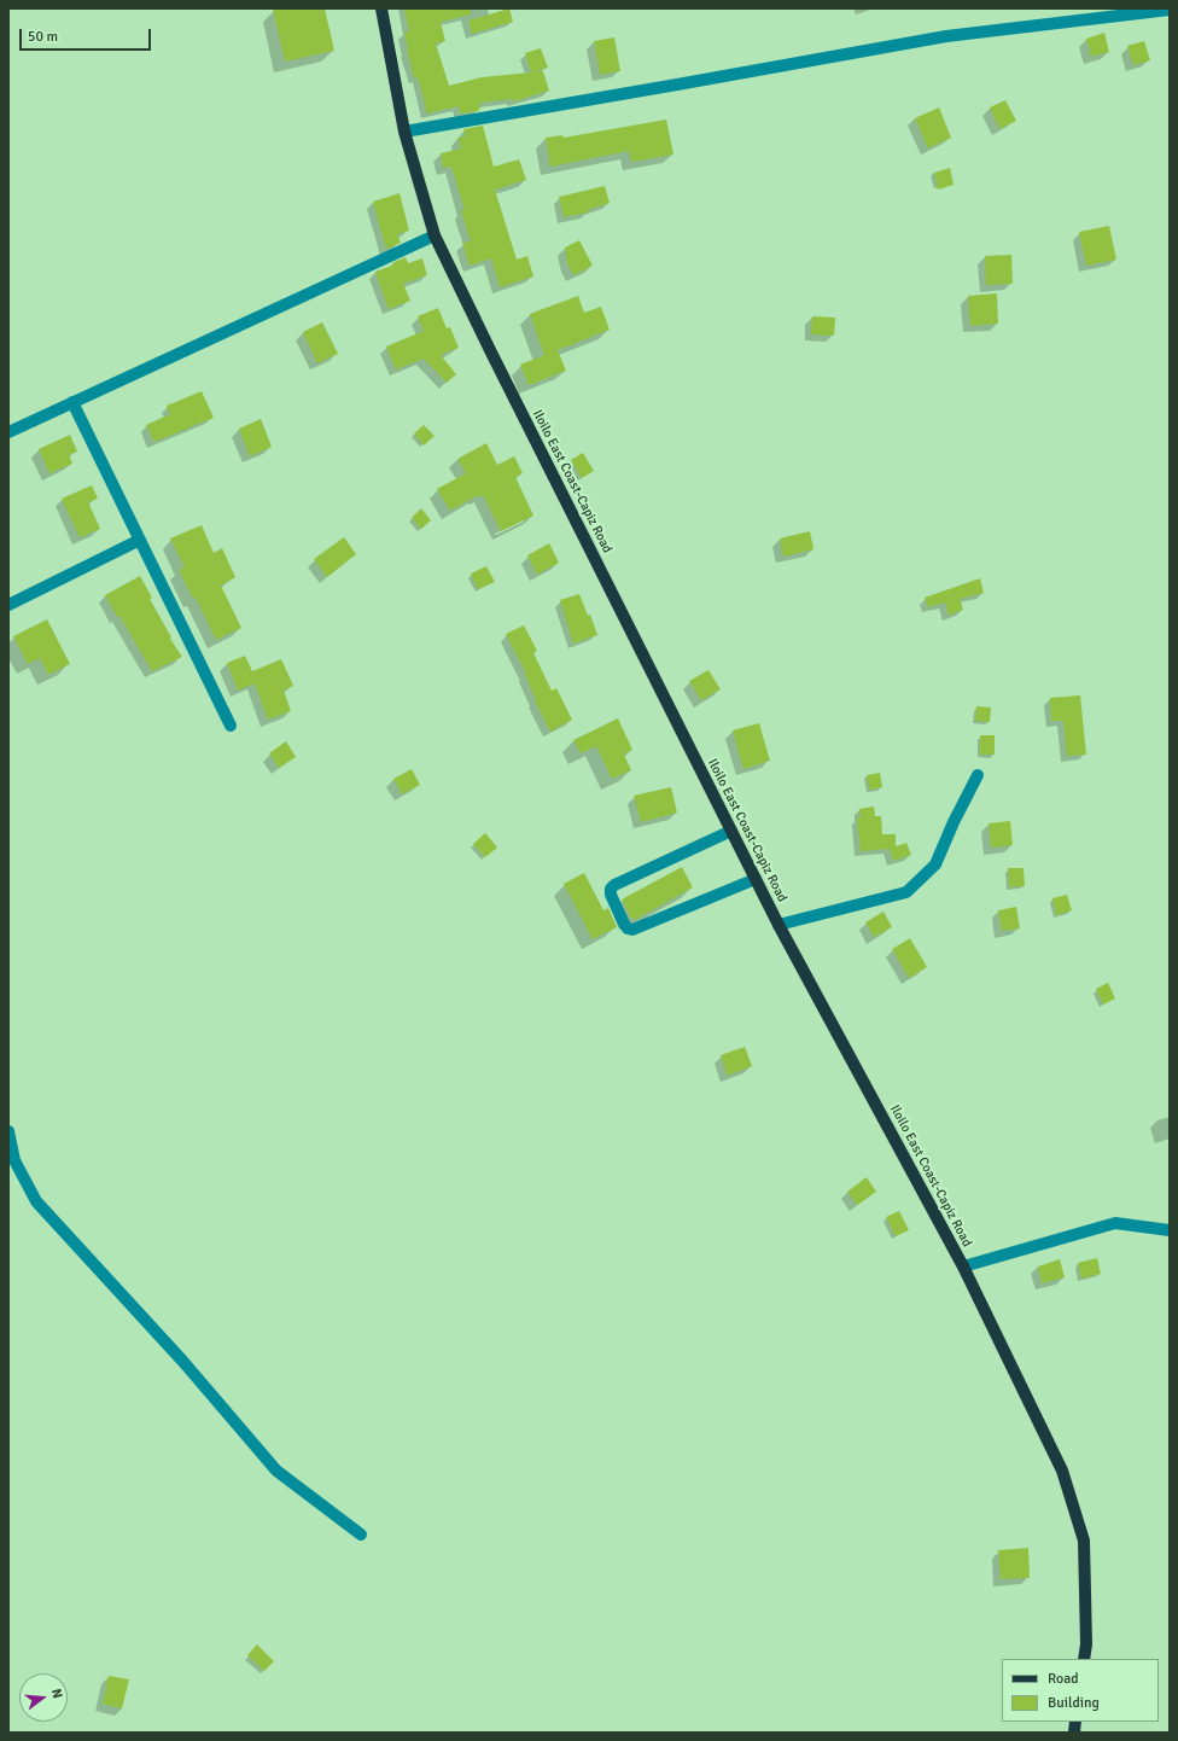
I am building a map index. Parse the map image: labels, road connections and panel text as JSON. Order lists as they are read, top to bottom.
{
  "streets": {
    "main road": ["Iloilo East Coast-Capiz Road"]
  },
  "legend": ["Road", "Building"],
  "scale_bar": "50 m",
  "north": "right"
}
